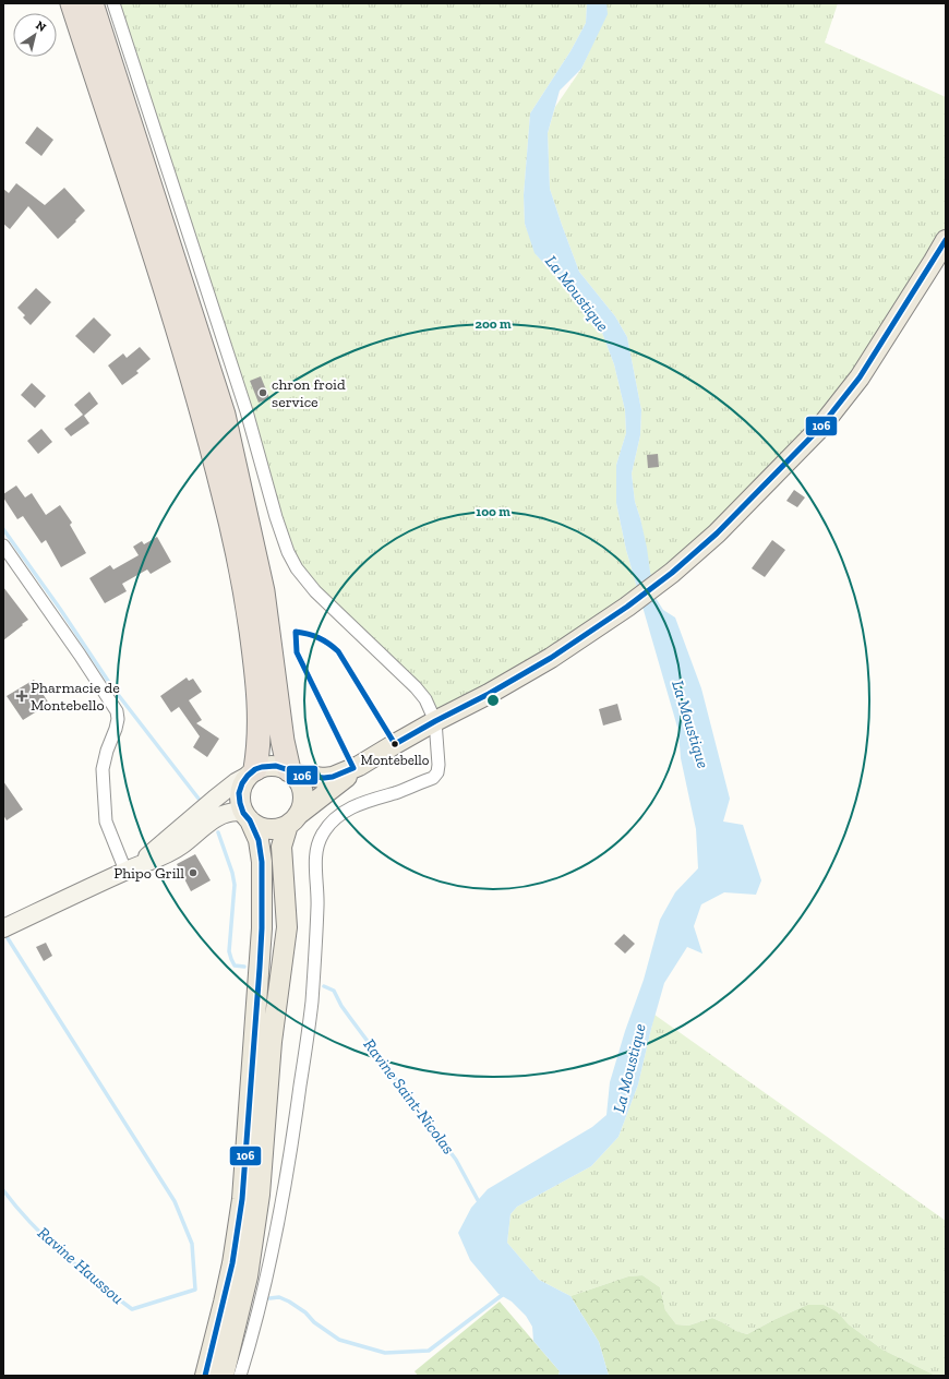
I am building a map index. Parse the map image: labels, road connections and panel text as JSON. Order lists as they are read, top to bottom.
{
  "water": ["La Moustique", "Ravine Saint-Nicolas", "Ravine Haussou"],
  "places": {
    "other": ["chron froid service", "Montebello", "Phipo Grill"],
    "health": ["Pharmacie de Montebello"]
  },
  "lines": ["transit line 106"],
  "north": "top right",
  "rings": ["200 m", "100 m"]
}
